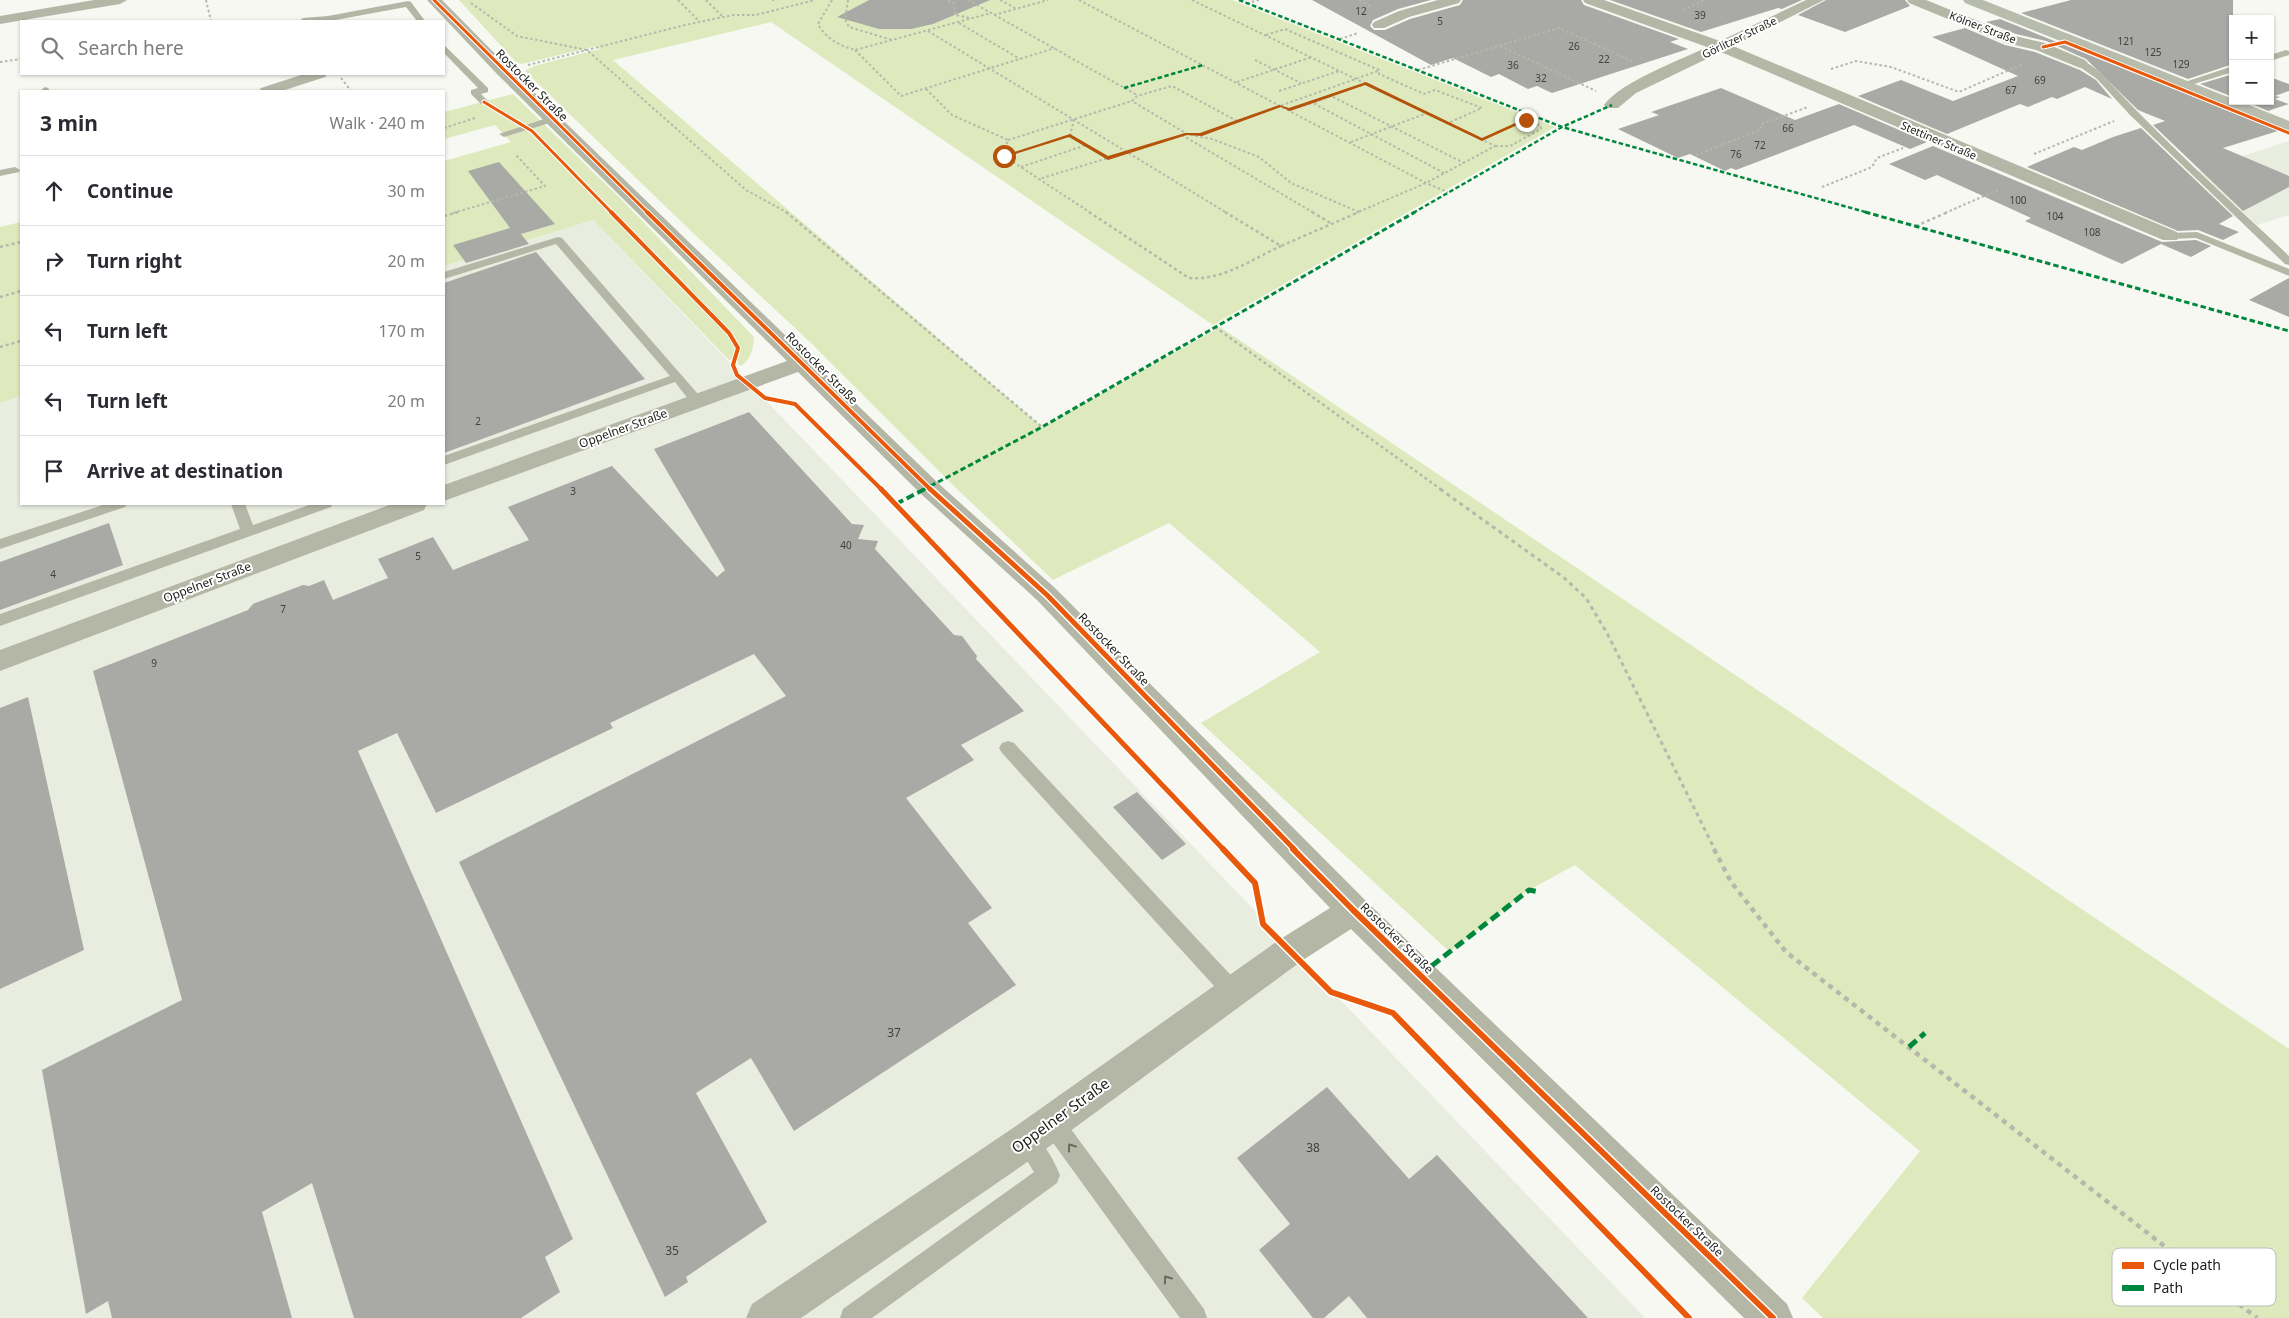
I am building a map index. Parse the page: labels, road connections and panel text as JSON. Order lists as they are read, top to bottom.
{
  "streets": {
    "main road": ["Kölner Straße"],
    "street": [
      "Görlitzer Straße",
      "Rostocker Straße",
      "Stettiner Straße",
      "Oppelner Straße"
    ]
  },
  "crossings": [
    ["Görlitzer Straße", "Stettiner Straße"],
    ["Rostocker Straße", "Oppelner Straße"]
  ],
  "house_numbers": [
    "12",
    "39",
    "5",
    "121",
    "26",
    "125",
    "22",
    "129",
    "36",
    "32",
    "69",
    "67",
    "66",
    "72",
    "76",
    "100",
    "104",
    "108",
    "2",
    "3",
    "40",
    "5",
    "4",
    "7",
    "9",
    "37",
    "38",
    "35"
  ],
  "legend": ["Cycle path", "Path"],
  "page": {
    "map_buttons": ["+", "−"],
    "search": "Search here",
    "heading": ["3 min", "Walk · 240 m"],
    "list": [
      ["Continue", "30 m"],
      ["Turn right", "20 m"],
      ["Turn left", "170 m"],
      ["Turn left", "20 m"],
      "Arrive at destination"
    ]
  }
}
